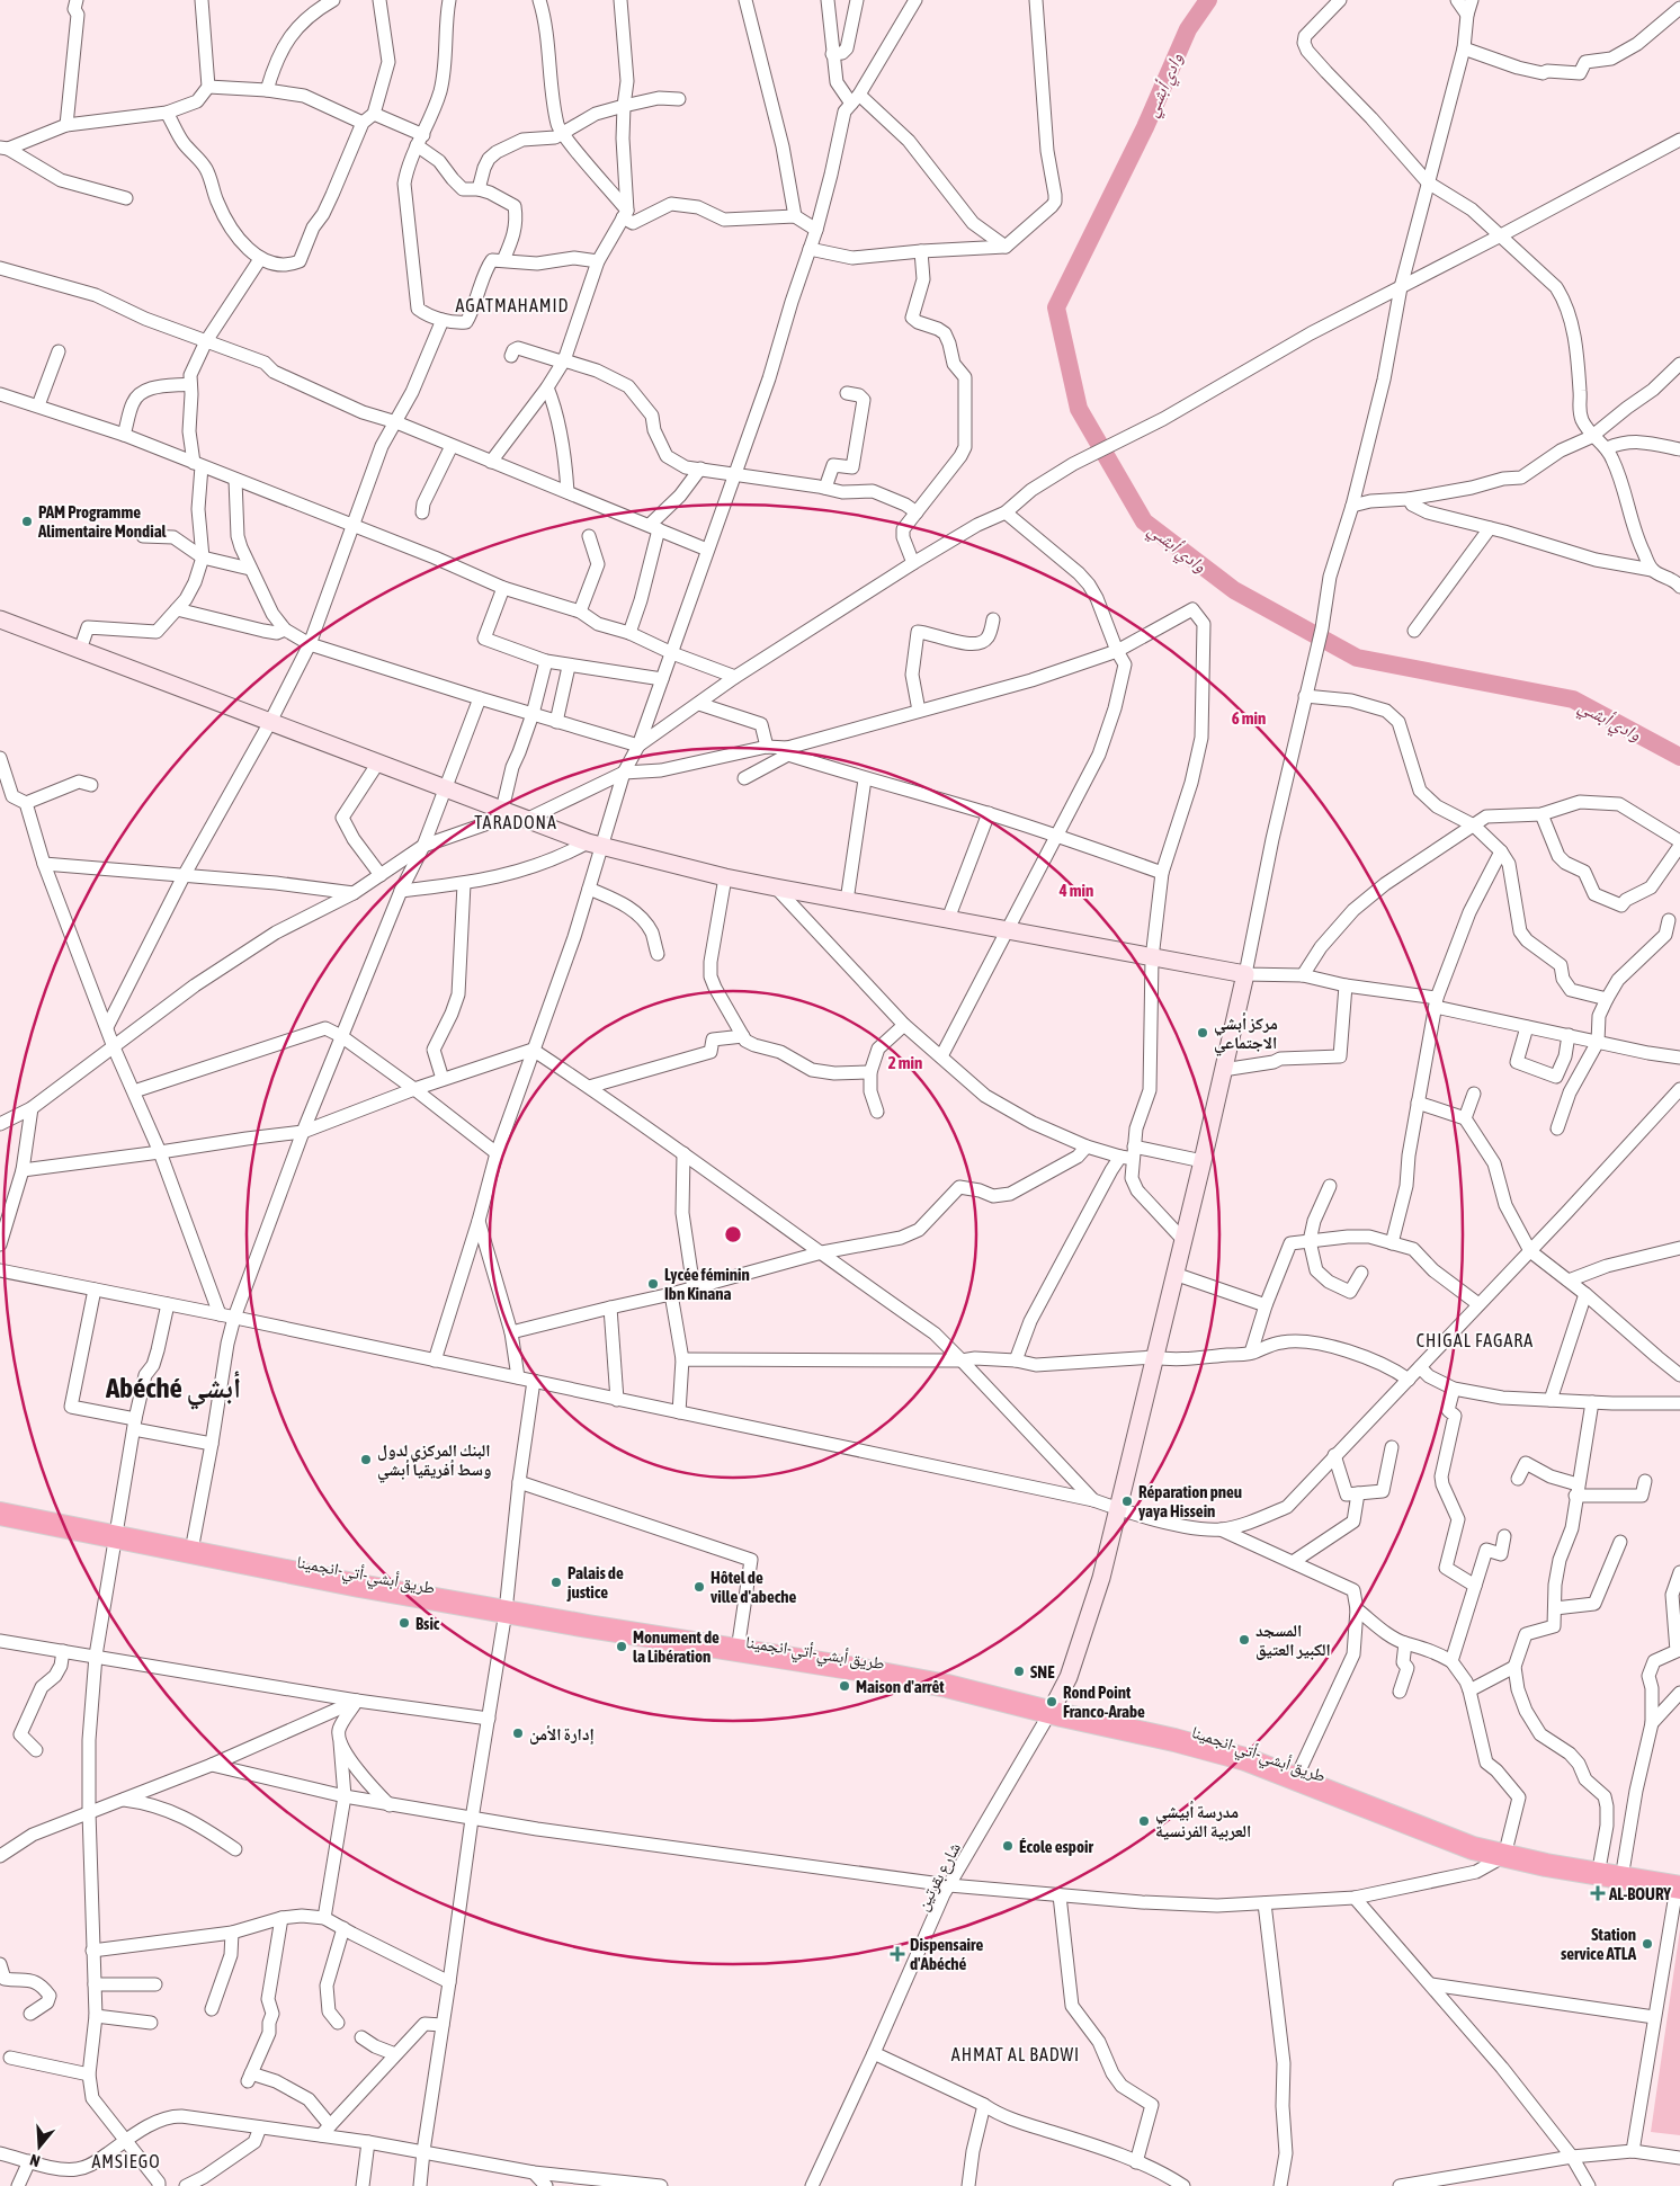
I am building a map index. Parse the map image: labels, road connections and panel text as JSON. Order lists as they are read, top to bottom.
{
  "streets": {
    "highway": ["طريق أبشي-أتي-انجمينا"],
    "street": ["شارع بقرتين"]
  },
  "crossings": [
    ["طريق أبشي-أتي-انجمينا", "شارع بقرتين"]
  ],
  "districts": [
    "AGATMAHAMID",
    "TARADONA",
    "CHIGAL FAGARA",
    "Abéché أبشي",
    "AHMAT AL BADWI",
    "AMSIEGO"
  ],
  "water": ["وادي أبشي"],
  "places": {
    "other": [
      "PAM Programme Alimentaire Mondial",
      "مركز أبشي الاجتماعي",
      "Lycée féminin Ibn Kinana",
      "البنك المركزي لدول وسط أفريقيا أبشي",
      "Réparation pneu yaya Hissein",
      "Palais de justice",
      "Hôtel de ville d'abeche",
      "Bsic",
      "المسجد الكبير العتيق",
      "Monument de la Libération",
      "SNE",
      "Maison d'arrêt",
      "Rond Point Franco-Arabe",
      "إدارة الأمن",
      "مدرسة أبيشي العربية الفرنسية",
      "École espoir",
      "Station service ATLA"
    ],
    "health": ["AL-BOURY", "Dispensaire d'Abéché"]
  },
  "north": "bottom",
  "rings": ["6 min", "4 min", "2 min"]
}
